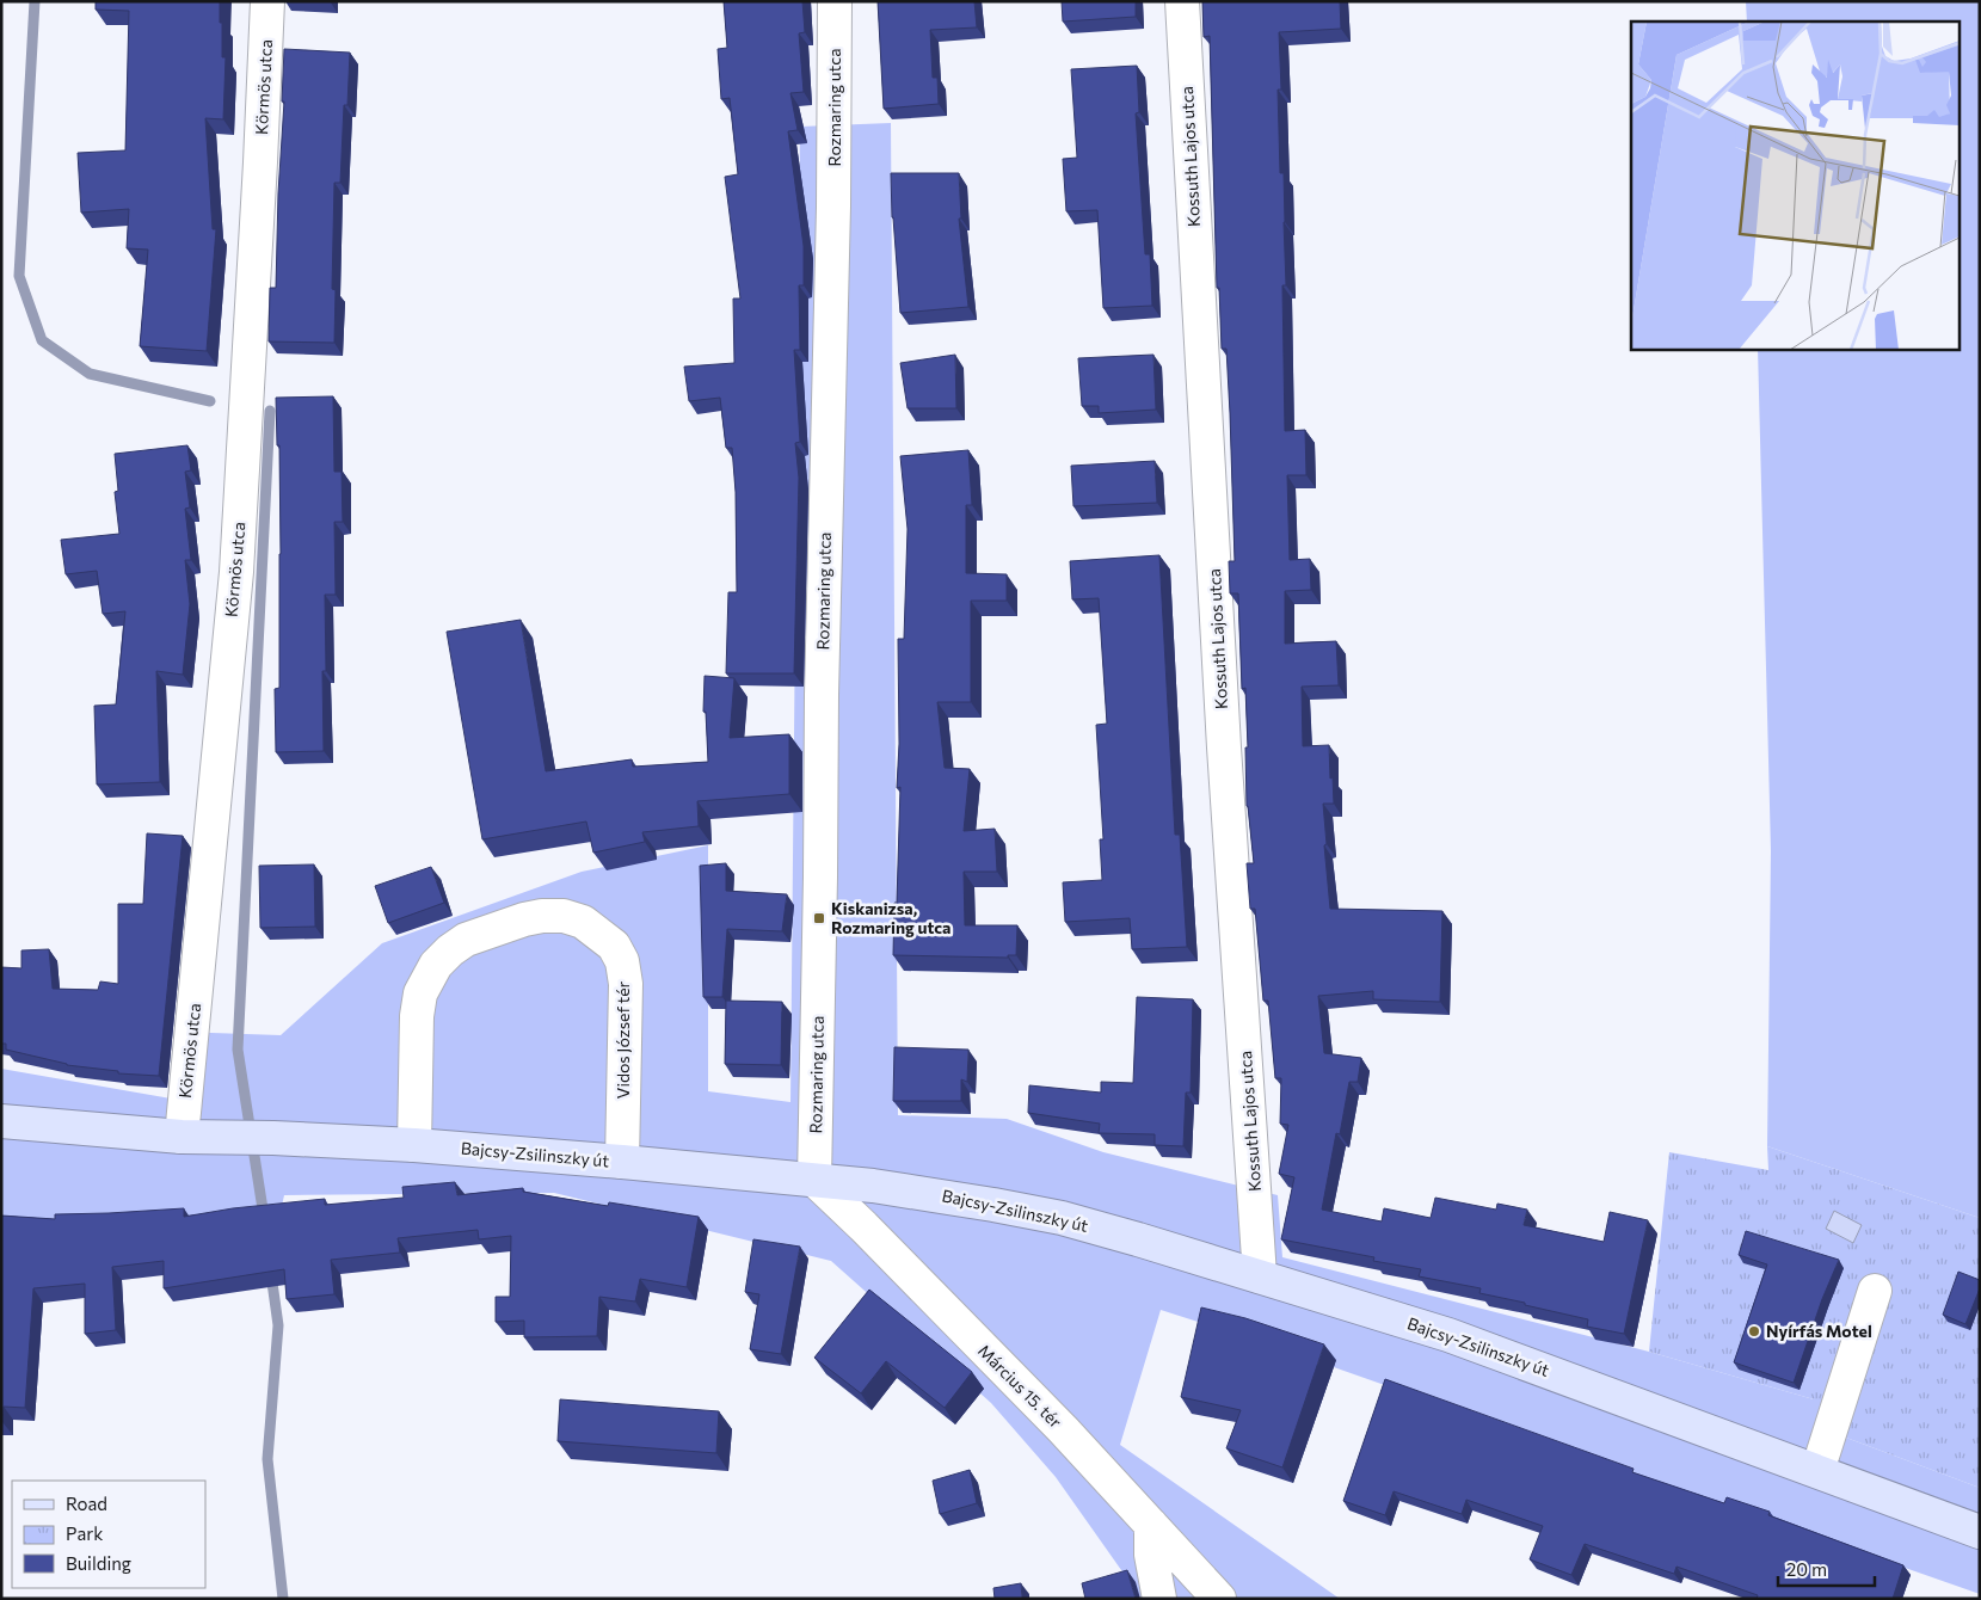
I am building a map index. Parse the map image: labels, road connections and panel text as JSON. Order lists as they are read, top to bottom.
{
  "streets": {
    "main road": ["Bajcsy-Zsilinszky út"],
    "street": [
      "Körmös utca",
      "Rozmaring utca",
      "Kossuth Lajos utca",
      "Vidos József tér",
      "Március 15. tér"
    ]
  },
  "crossings": [
    ["Körmös utca", "Bajcsy-Zsilinszky út"],
    ["Rozmaring utca", "Bajcsy-Zsilinszky út"],
    ["Rozmaring utca", "Március 15. tér"],
    ["Kossuth Lajos utca", "Bajcsy-Zsilinszky út"],
    ["Vidos József tér", "Bajcsy-Zsilinszky út"],
    ["Bajcsy-Zsilinszky út", "Március 15. tér"]
  ],
  "places": {
    "transit": ["Kiskanizsa, Rozmaring utca"],
    "other": ["Nyírfás Motel"]
  },
  "legend": ["Road", "Park", "Building"],
  "scale_bar": "20 m"
}
